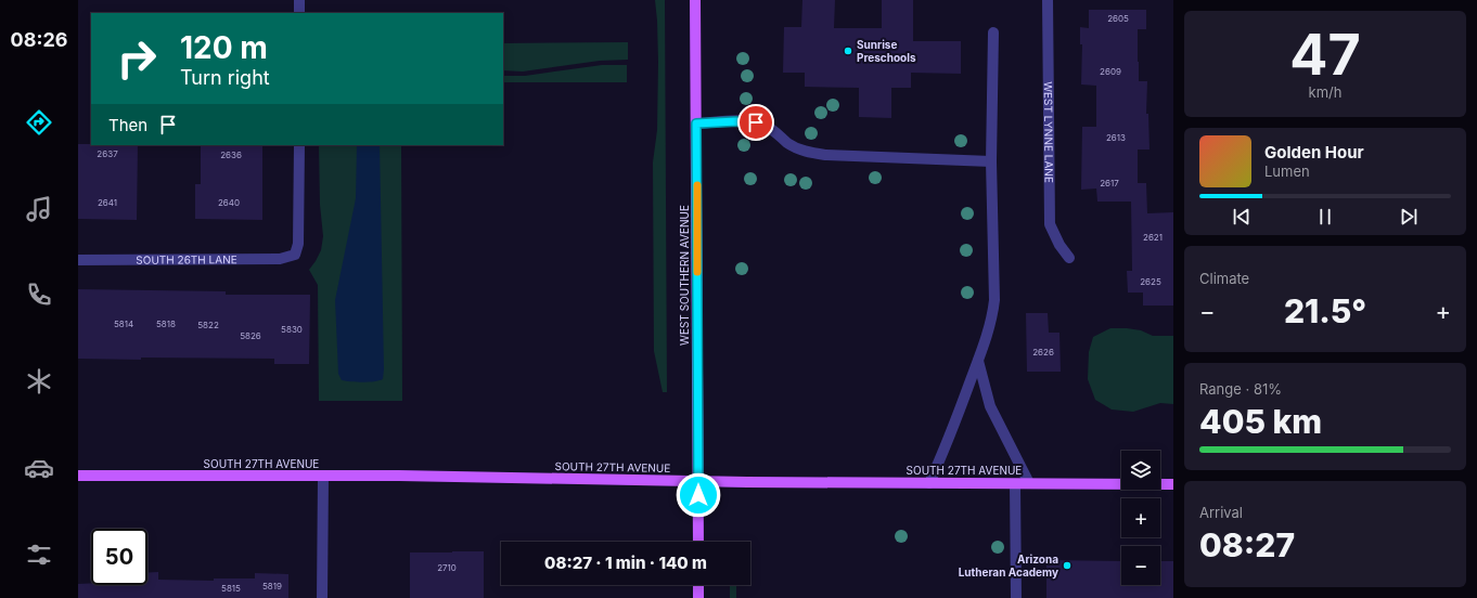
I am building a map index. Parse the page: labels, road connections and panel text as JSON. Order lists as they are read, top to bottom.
{
  "streets": {
    "main road": ["WEST SOUTHERN AVENUE", "SOUTH 27TH AVENUE"],
    "street": ["WEST LYNNE LANE", "SOUTH 26TH LANE"]
  },
  "crossings": [
    ["WEST SOUTHERN AVENUE", "SOUTH 27TH AVENUE"]
  ],
  "places": ["Sunrise Preschools", "Arizona Lutheran Academy"],
  "house_numbers": [
    "2605",
    "2609",
    "2613",
    "2637",
    "2636",
    "2617",
    "2641",
    "2640",
    "2621",
    "2625",
    "5814",
    "5818",
    "5822",
    "5830",
    "5826",
    "2626",
    "2710",
    "5819",
    "5815"
  ],
  "page": {
    "tabs": "08:26",
    "tile": [
      ["47", "km/h"],
      "Climate",
      ["Range · 81%", "405 km"],
      ["Arrival", "08:27"]
    ],
    "turn": ["120 m", "Turn right"],
    "then": "Then",
    "song": ["Golden Hour", "Lumen"],
    "heat": ["−", "21.5°", "+"],
    "map_buttons": ["+", "−"],
    "limit": "50",
    "trip": "08:27 · 1 min · 140 m"
  }
}
